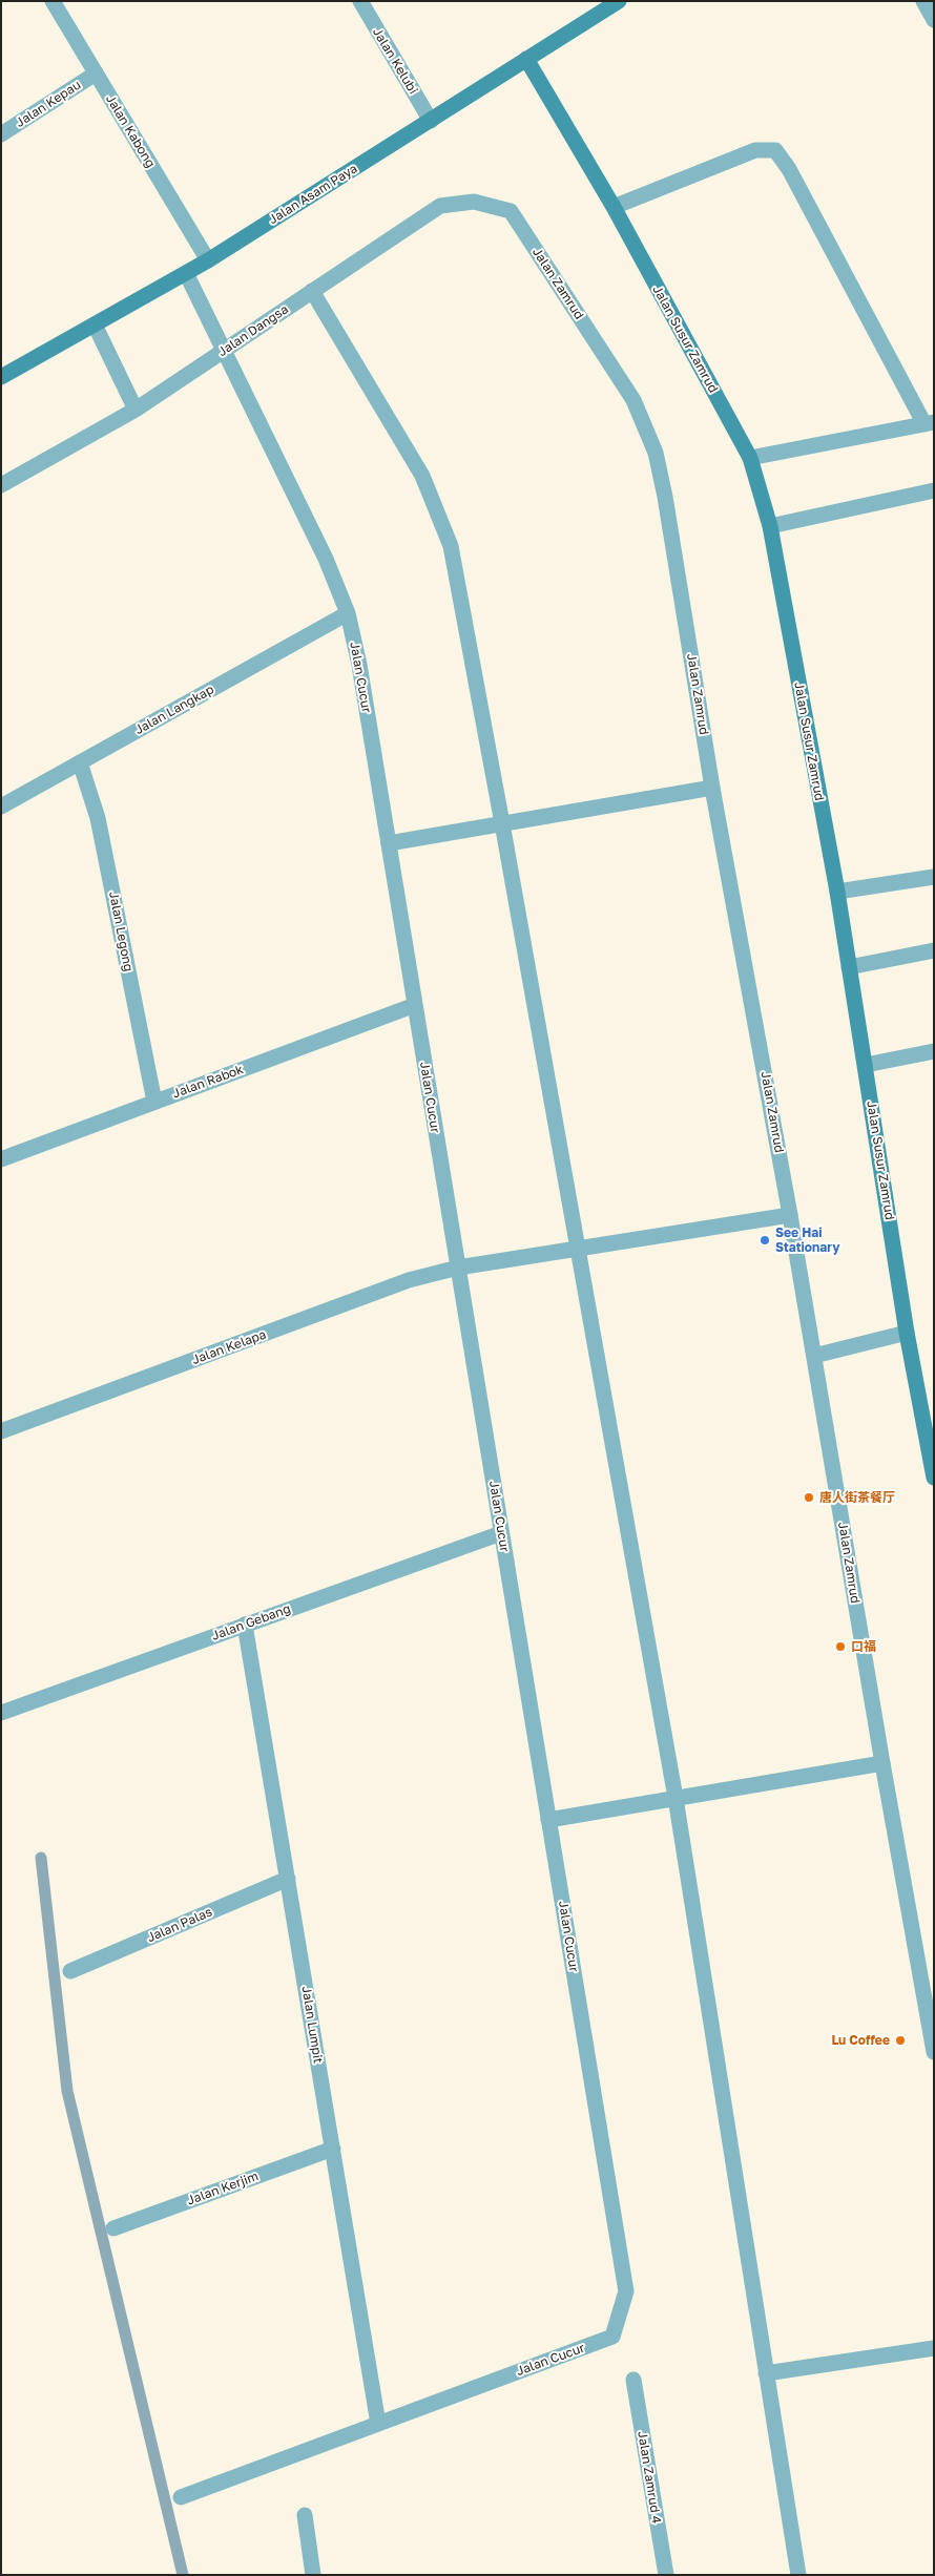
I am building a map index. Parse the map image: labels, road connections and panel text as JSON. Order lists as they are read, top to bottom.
{
  "streets": {
    "street": [
      "Jalan Kelubi",
      "Jalan Kepau",
      "Jalan Kabong",
      "Jalan Asam Paya",
      "Jalan Zamrud",
      "Jalan Dangsa",
      "Jalan Susur Zamrud",
      "Jalan Cucur",
      "Jalan Langkap",
      "Jalan Legong",
      "Jalan Rabok",
      "Jalan Kelapa",
      "Jalan Gebang",
      "Jalan Palas",
      "Jalan Lumpit",
      "Jalan Kerjim",
      "Jalan Zamrud 4"
    ]
  },
  "crossings": [
    ["Jalan Kelubi", "Jalan Asam Paya"],
    ["Jalan Kepau", "Jalan Kabong"],
    ["Jalan Kabong", "Jalan Asam Paya"],
    ["Jalan Asam Paya", "Jalan Susur Zamrud"],
    ["Jalan Asam Paya", "Jalan Cucur"],
    ["Jalan Zamrud", "Jalan Dangsa"],
    ["Jalan Zamrud", "Jalan Kelapa"],
    ["Jalan Dangsa", "Jalan Cucur"],
    ["Jalan Cucur", "Jalan Langkap"],
    ["Jalan Cucur", "Jalan Rabok"],
    ["Jalan Cucur", "Jalan Kelapa"],
    ["Jalan Cucur", "Jalan Gebang"],
    ["Jalan Cucur", "Jalan Lumpit"],
    ["Jalan Langkap", "Jalan Legong"],
    ["Jalan Legong", "Jalan Rabok"],
    ["Jalan Gebang", "Jalan Lumpit"],
    ["Jalan Palas", "Jalan Lumpit"],
    ["Jalan Lumpit", "Jalan Kerjim"]
  ],
  "places": [
    "See Hai Stationary",
    "唐人街茶餐厅",
    "口福",
    "Lu Coffee"
  ]
}
